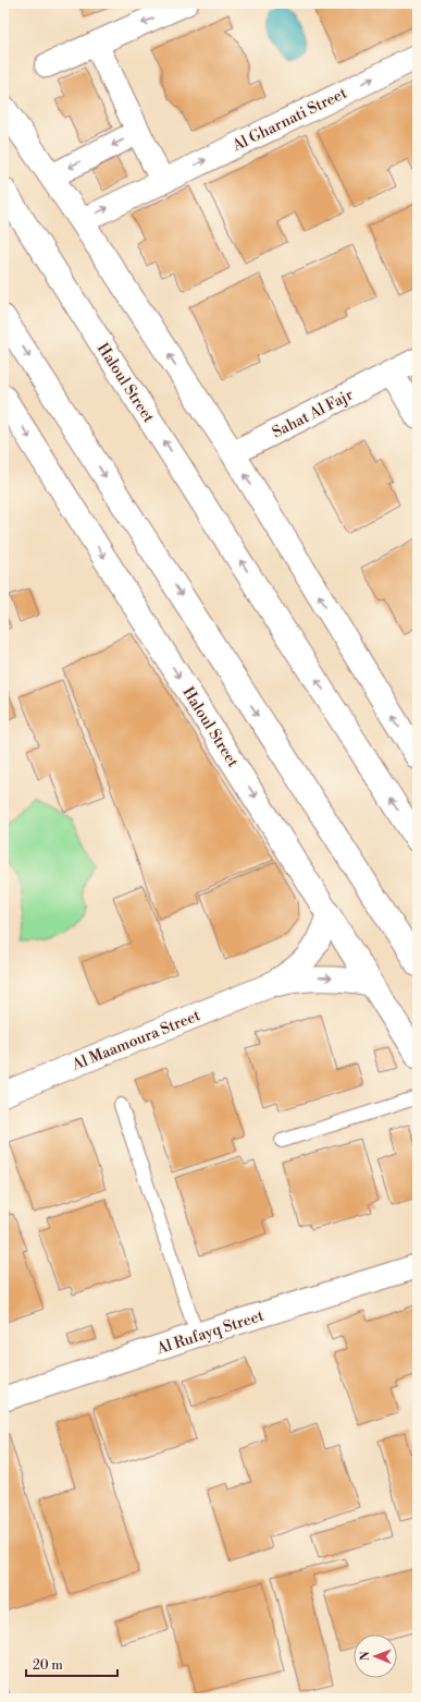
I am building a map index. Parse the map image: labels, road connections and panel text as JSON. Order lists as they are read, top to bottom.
{
  "streets": {
    "street": [
      "Al Gharnati Street",
      "Haloul Street",
      "Sahat Al Fajr",
      "Al Maamoura Street",
      "Al Rufayq Street"
    ]
  },
  "crossings": [
    ["Haloul Street", "Al Maamoura Street"]
  ],
  "scale_bar": "20 m",
  "north": "left"
}
